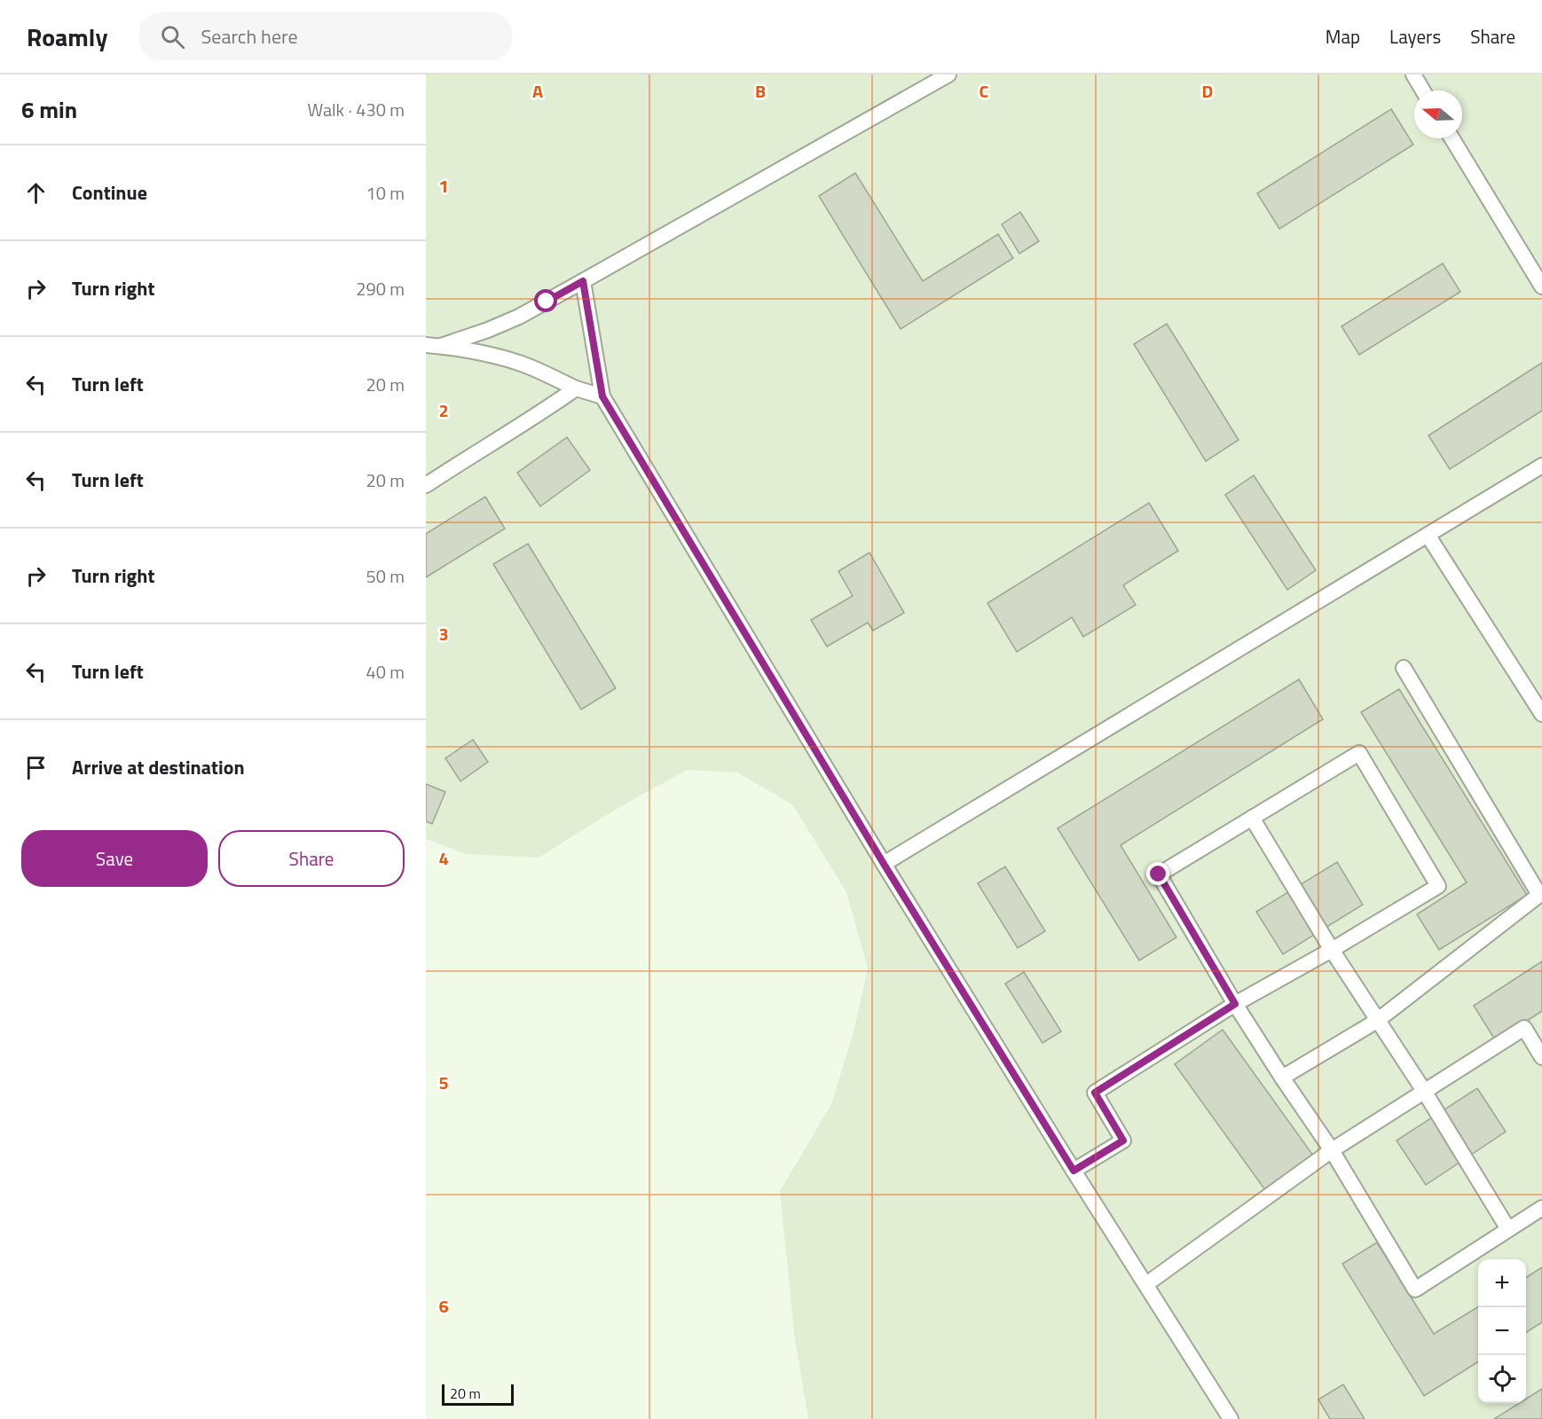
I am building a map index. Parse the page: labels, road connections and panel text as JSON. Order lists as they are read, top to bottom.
{
  "scale_bar": "20 m",
  "north": "left",
  "page": {
    "header": "Roamly",
    "search": "Search here",
    "nav": ["Map", "Layers", "Share"],
    "heading": ["6 min", "Walk · 430 m"],
    "list": [
      ["Continue", "10 m"],
      ["Turn right", "290 m"],
      ["Turn left", "20 m"],
      ["Turn left", "20 m"],
      ["Turn right", "50 m"],
      ["Turn left", "40 m"],
      "Arrive at destination"
    ],
    "buttons": ["Save", "Share"],
    "map_buttons": ["+", "−"],
    "scale": "20 m"
  },
  "grid": {
    "columns": [
      "A",
      "B",
      "C",
      "D"
    ],
    "rows": [
      "1",
      "2",
      "3",
      "4",
      "5",
      "6"
    ]
  }
}
